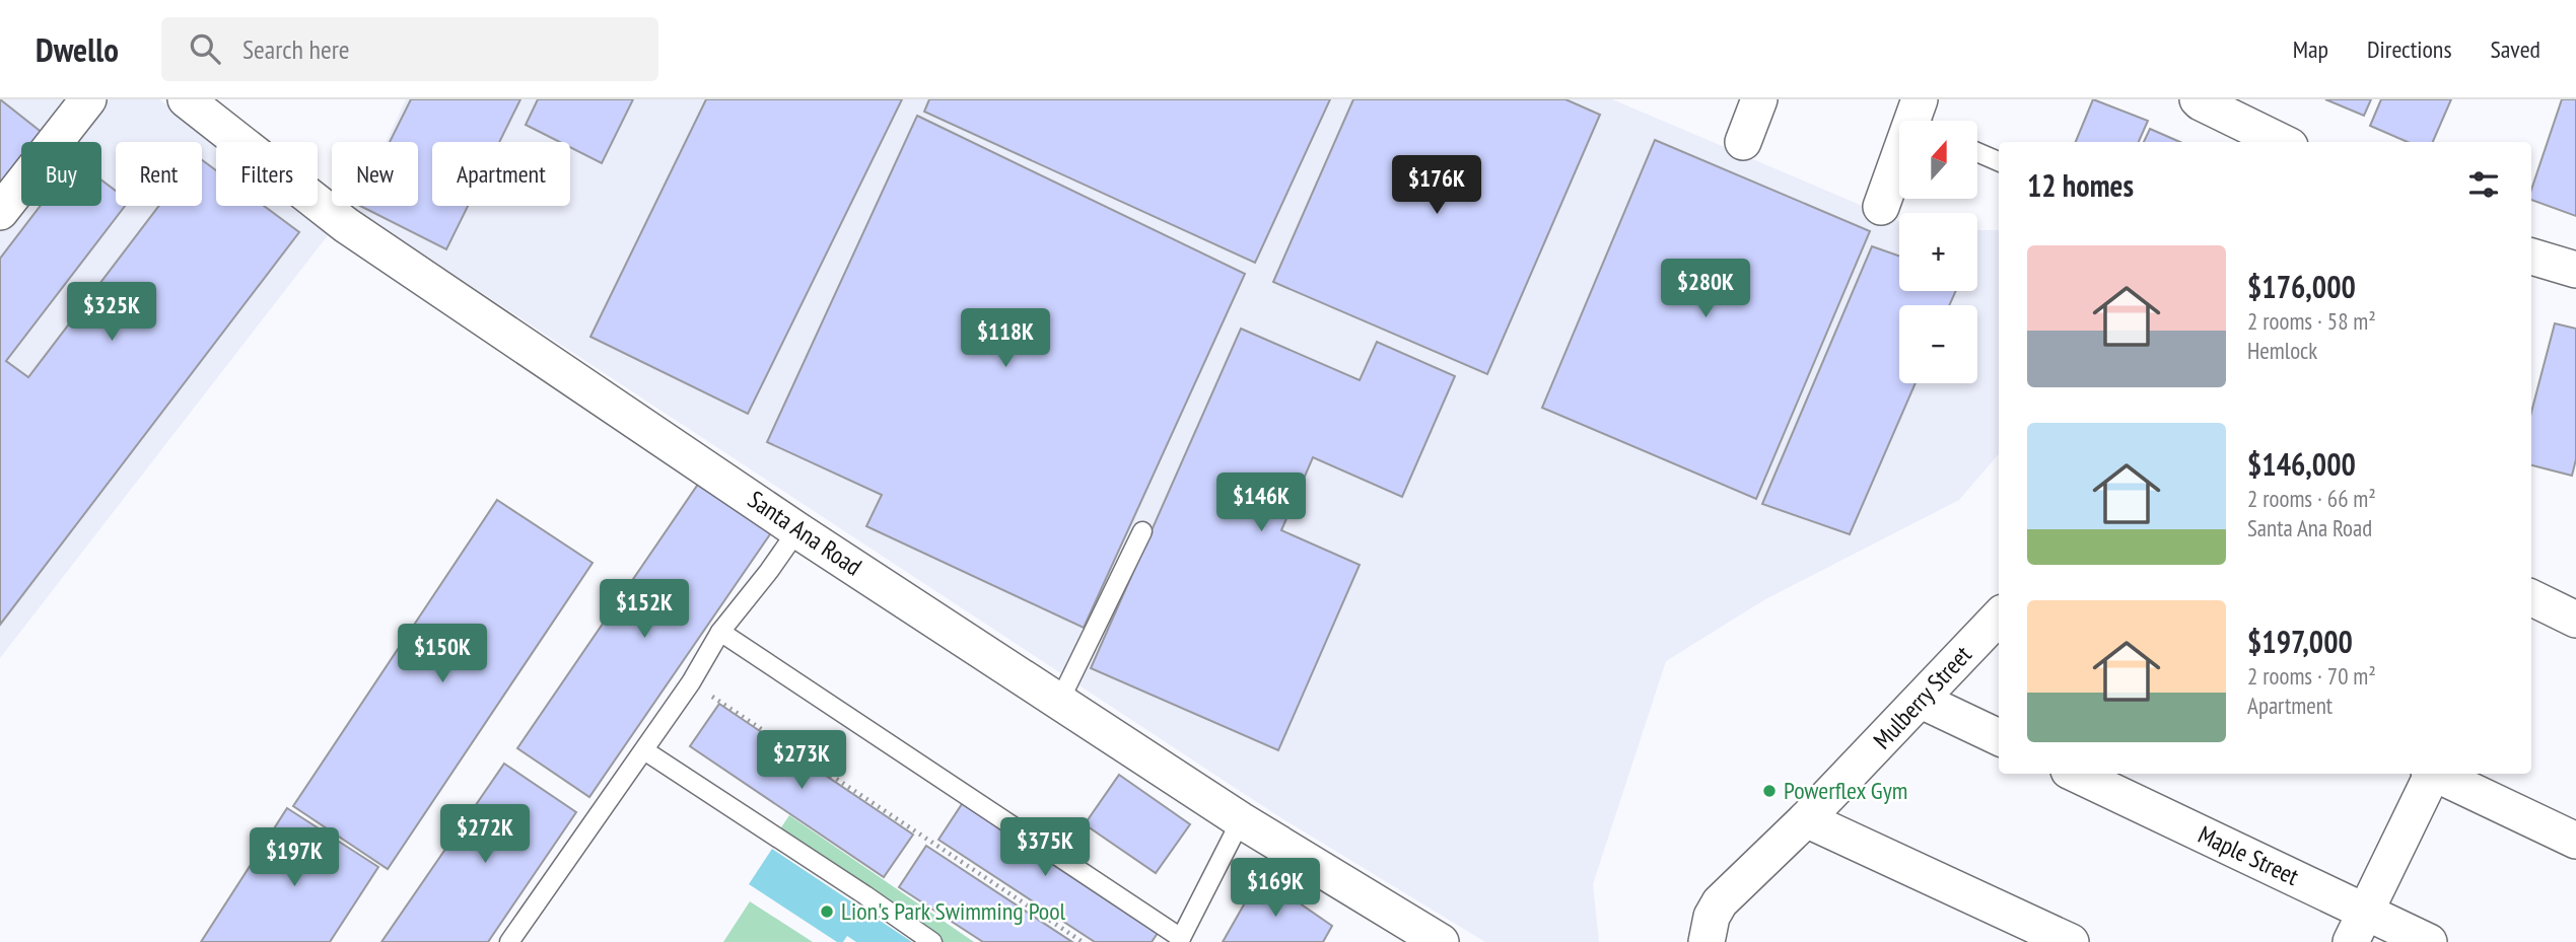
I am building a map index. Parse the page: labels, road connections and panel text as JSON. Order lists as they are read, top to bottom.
{
  "streets": {
    "street": ["Santa Ana Road", "Mulberry Street", "Maple Street"]
  },
  "places": ["Powerflex Gym", "Lion's Park Swimming Pool"],
  "north": "top",
  "page": {
    "header": "Dwello",
    "search": "Search here",
    "nav": ["Map", "Directions", "Saved"],
    "map_buttons": ["+", "−"],
    "chip": [
      "Buy",
      "Rent",
      "Filters",
      "New",
      "Apartment"
    ],
    "heading": "12 homes",
    "price": [
      "$176K",
      "$280K",
      "$325K",
      "$118K",
      "$146K",
      "$152K",
      "$150K",
      "$273K",
      "$272K",
      "$375K",
      "$197K",
      "$169K"
    ],
    "list": [
      {
        "name": "$176,000",
        "note": "2 rooms · 58 m² · Hemlock"
      },
      {
        "name": "$146,000",
        "note": "2 rooms · 66 m² · Santa Ana Road"
      },
      {
        "name": "$197,000",
        "note": "2 rooms · 70 m² · Apartment"
      }
    ]
  }
}
